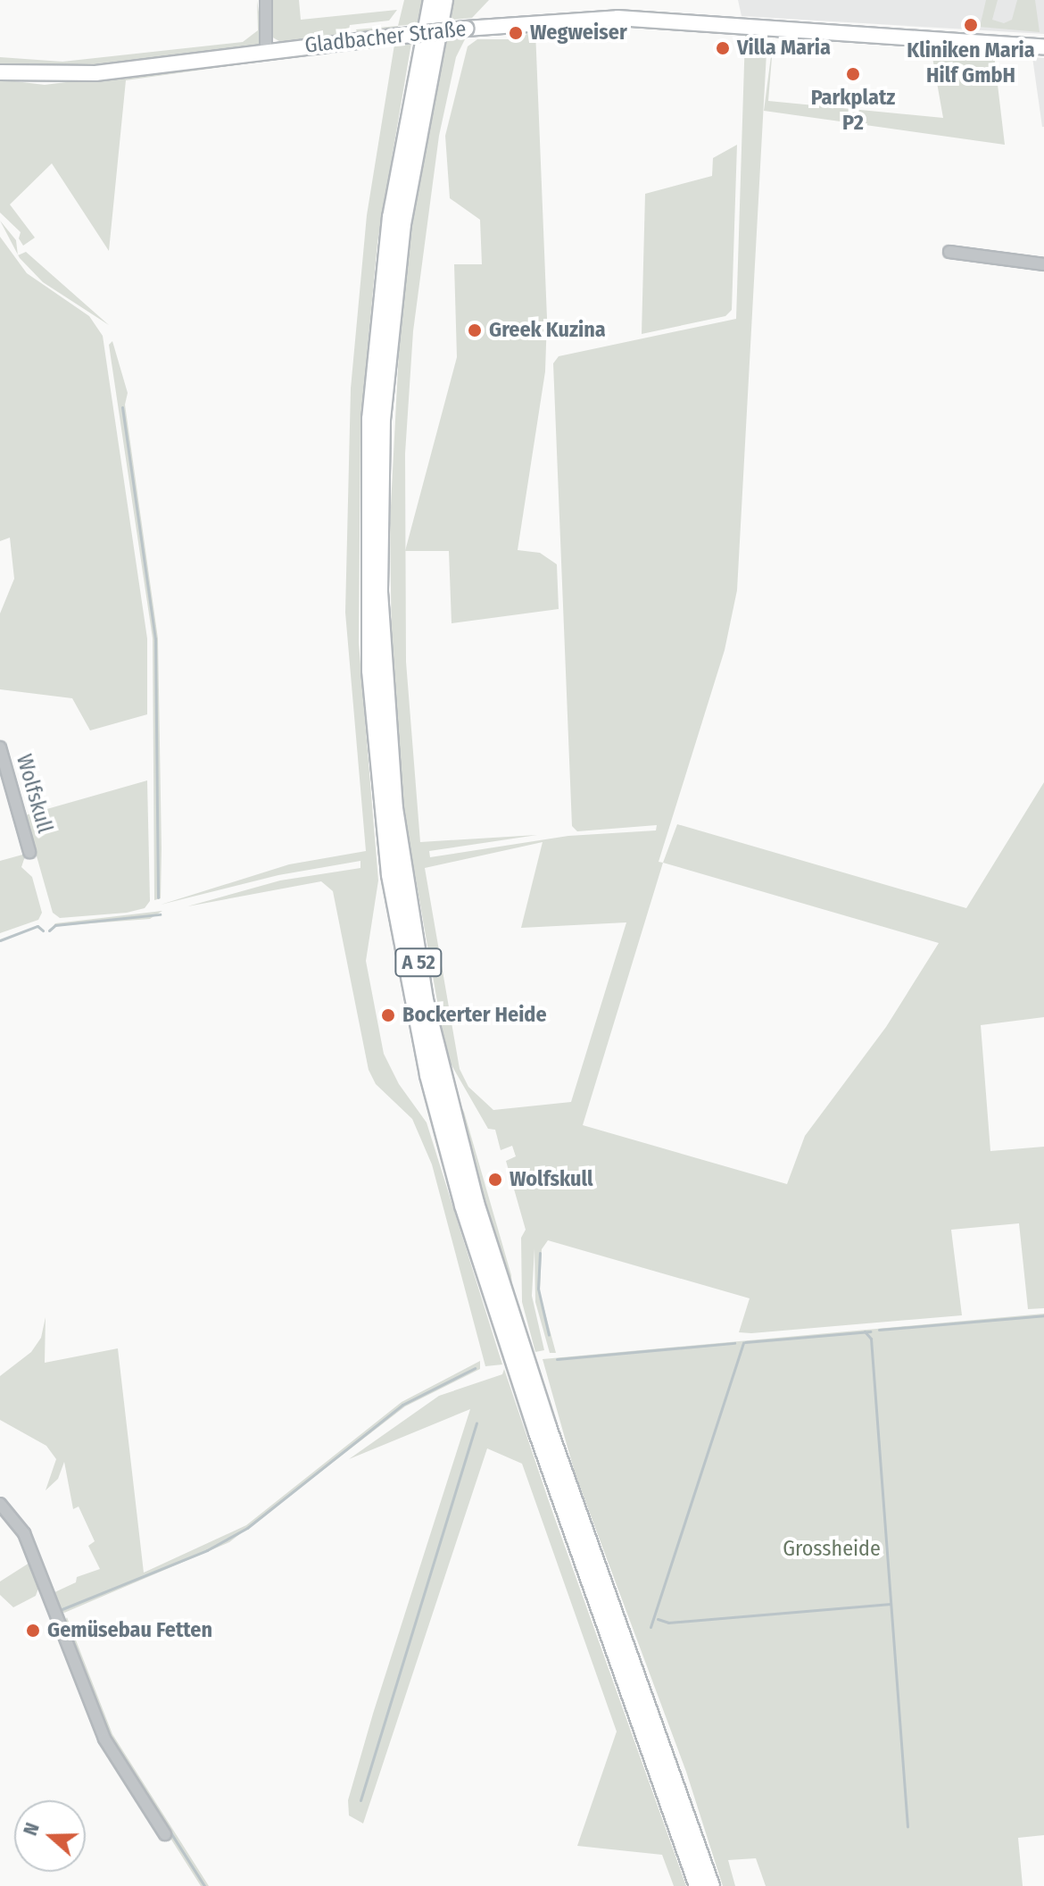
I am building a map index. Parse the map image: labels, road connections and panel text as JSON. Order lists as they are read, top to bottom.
{
  "streets": {
    "highway": ["A 52"],
    "main road": ["Gladbacher Straße"],
    "street": ["Wolfskull"]
  },
  "parks": ["Grossheide"],
  "places": [
    "Kliniken Maria Hilf GmbH",
    "Wegweiser",
    "Villa Maria",
    "Parkplatz P2",
    "Greek Kuzina",
    "Bockerter Heide",
    "Wolfskull",
    "Gemüsebau Fetten"
  ],
  "north": "left"
}
